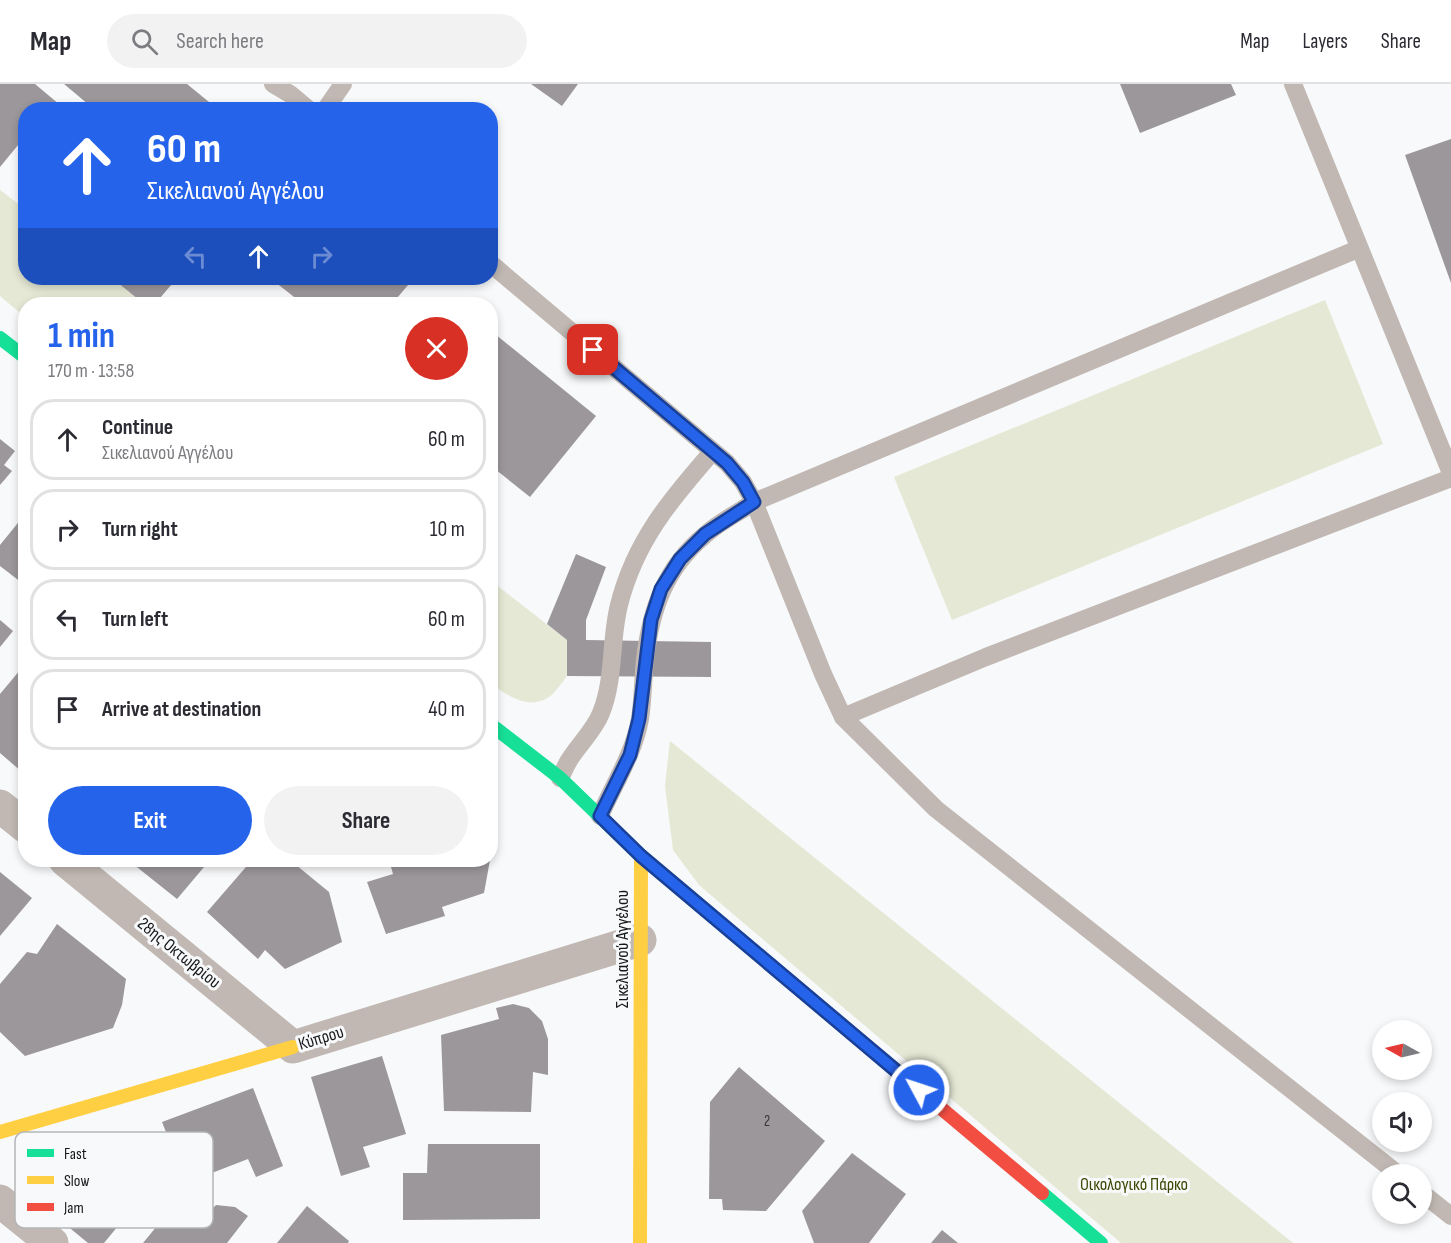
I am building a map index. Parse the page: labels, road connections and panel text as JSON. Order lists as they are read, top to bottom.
{
  "streets": {
    "street": ["Σικελιανού Αγγέλου", "28ης Οκτωβρίου", "Κύπρου"]
  },
  "crossings": [
    ["Σικελιανού Αγγέλου", "Κύπρου"],
    ["28ης Οκτωβρίου", "Κύπρου"]
  ],
  "parks": ["Οικολογικό Πάρκο"],
  "house_numbers": ["2"],
  "legend": ["Fast", "Slow", "Jam"],
  "north": "left",
  "page": {
    "header": "Map",
    "search": "Search here",
    "nav": ["Map", "Layers", "Share"],
    "turn": ["60 m", "Σικελιανού Αγγέλου"],
    "heading": ["1 min", "170 m · 13:58"],
    "list": [
      {
        "name": "Continue",
        "note": "Σικελιανού Αγγέλου",
        "value": "60 m"
      },
      {
        "name": "Turn right",
        "value": "10 m"
      },
      {
        "name": "Turn left",
        "value": "60 m"
      },
      {
        "name": "Arrive at destination",
        "value": "40 m"
      }
    ],
    "buttons": ["Exit", "Share"]
  }
}
